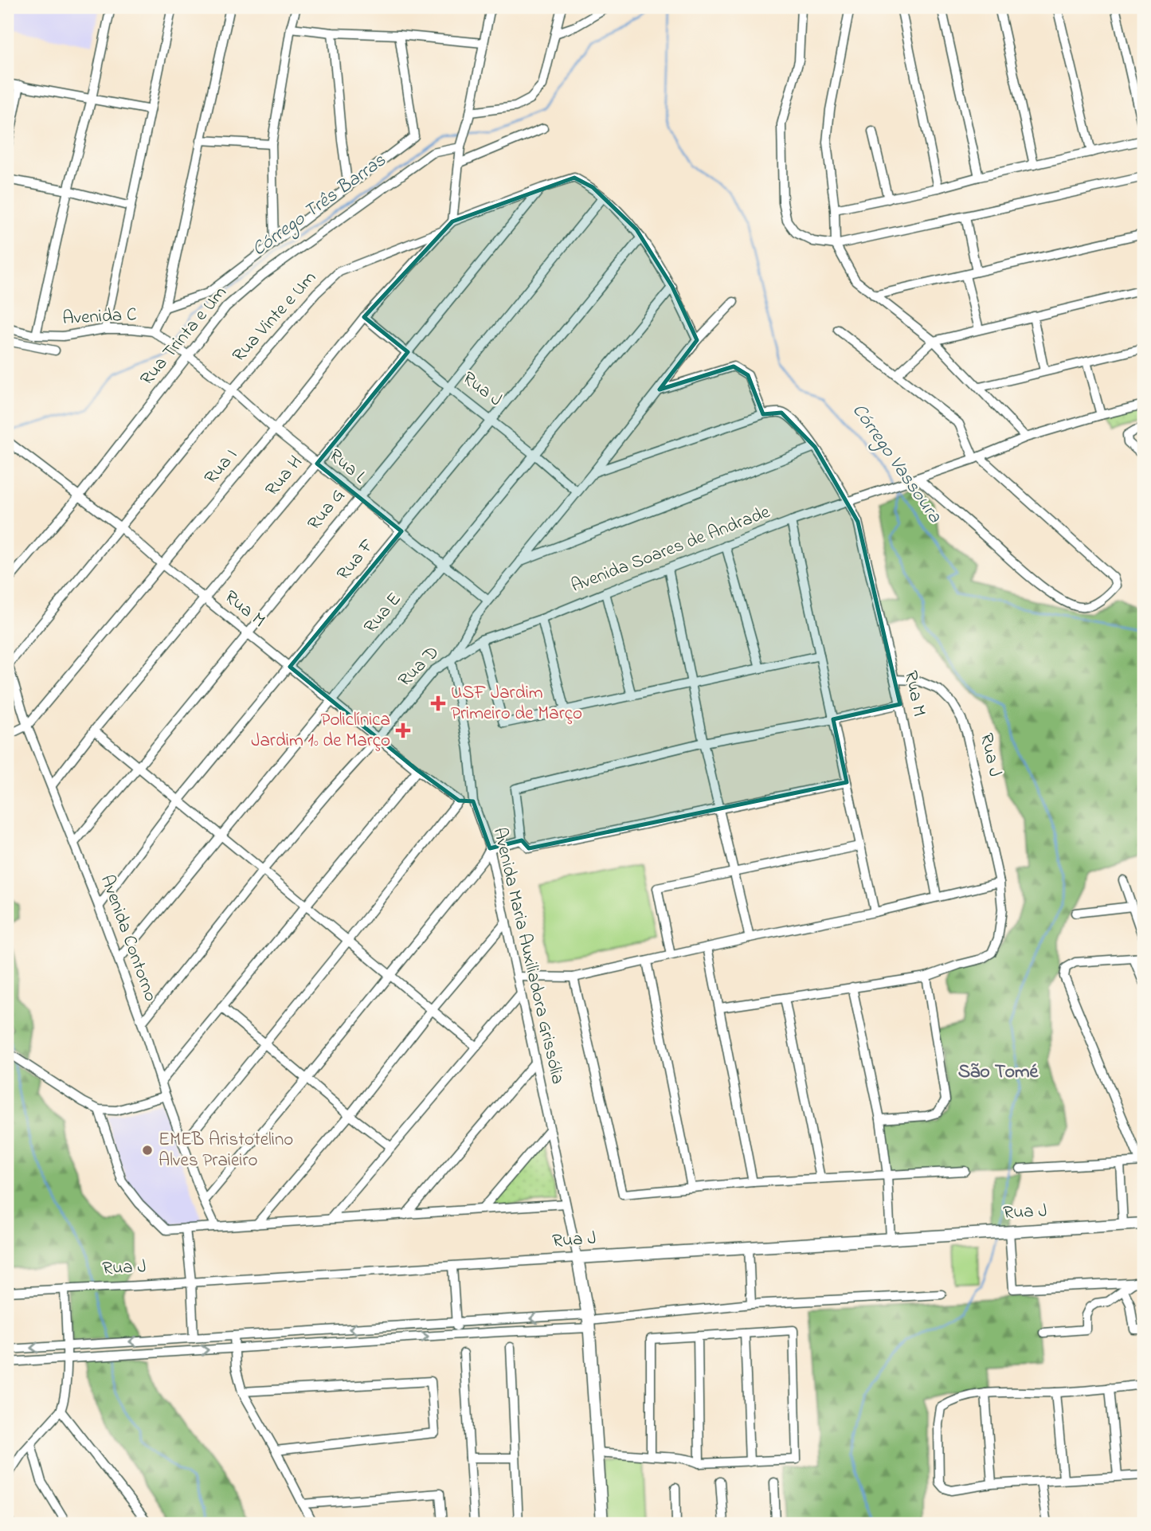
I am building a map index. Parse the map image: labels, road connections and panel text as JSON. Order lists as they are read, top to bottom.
{
  "streets": {
    "main road": ["Rua J"],
    "street": [
      "Avenida C",
      "Rua Vinte e Um",
      "Rua Trinta e Um",
      "Rua I",
      "Rua L",
      "Rua H",
      "Rua G",
      "Avenida Soares de Andrade",
      "Rua F",
      "Rua M",
      "Rua E",
      "Rua D",
      "Avenida Contorno",
      "Avenida Maria Auxiliadora Grissólia"
    ]
  },
  "crossings": [
    ["Avenida C", "Rua Trinta e Um"],
    ["Avenida C", "Rua L"],
    ["Rua Vinte e Um", "Rua I"],
    ["Rua Vinte e Um", "Rua L"],
    ["Rua Vinte e Um", "Rua H"],
    ["Rua Vinte e Um", "Rua G"],
    ["Rua Vinte e Um", "Rua F"],
    ["Rua Vinte e Um", "Rua M"],
    ["Rua Vinte e Um", "Rua E"],
    ["Rua Vinte e Um", "Rua D"],
    ["Rua Vinte e Um", "Avenida Contorno"],
    ["Rua Trinta e Um", "Rua L"],
    ["Rua Trinta e Um", "Rua M"],
    ["Rua J", "Rua I"],
    ["Rua J", "Rua H"],
    ["Rua J", "Rua G"],
    ["Rua J", "Rua F"],
    ["Rua J", "Rua M"],
    ["Rua J", "Rua E"],
    ["Rua J", "Rua D"],
    ["Rua J", "Avenida Maria Auxiliadora Grissólia"],
    ["Rua I", "Rua L"],
    ["Rua I", "Rua M"],
    ["Rua I", "Avenida Contorno"],
    ["Rua L", "Rua H"],
    ["Rua L", "Rua G"],
    ["Rua L", "Rua F"],
    ["Rua L", "Rua E"],
    ["Rua L", "Rua D"],
    ["Rua H", "Rua M"],
    ["Rua H", "Avenida Contorno"],
    ["Rua G", "Rua M"],
    ["Rua G", "Avenida Contorno"],
    ["Avenida Soares de Andrade", "Rua M"],
    ["Avenida Soares de Andrade", "Rua D"],
    ["Avenida Soares de Andrade", "Avenida Maria Auxiliadora Grissólia"],
    ["Rua F", "Rua M"],
    ["Rua F", "Avenida Contorno"],
    ["Rua M", "Rua E"],
    ["Rua M", "Rua D"],
    ["Rua E", "Avenida Contorno"],
    ["Rua D", "Avenida Contorno"],
    ["Rua D", "Avenida Maria Auxiliadora Grissólia"]
  ],
  "districts": ["São Tomé"],
  "water": ["Córrego Três Barras", "Córrego Vassoura"],
  "places": {
    "health": ["USF Jardim Primeiro de Março", "Policlínica Jardim 1º de Março"],
    "other": ["EMEB Aristotelino Alves Praieiro"]
  }
}
